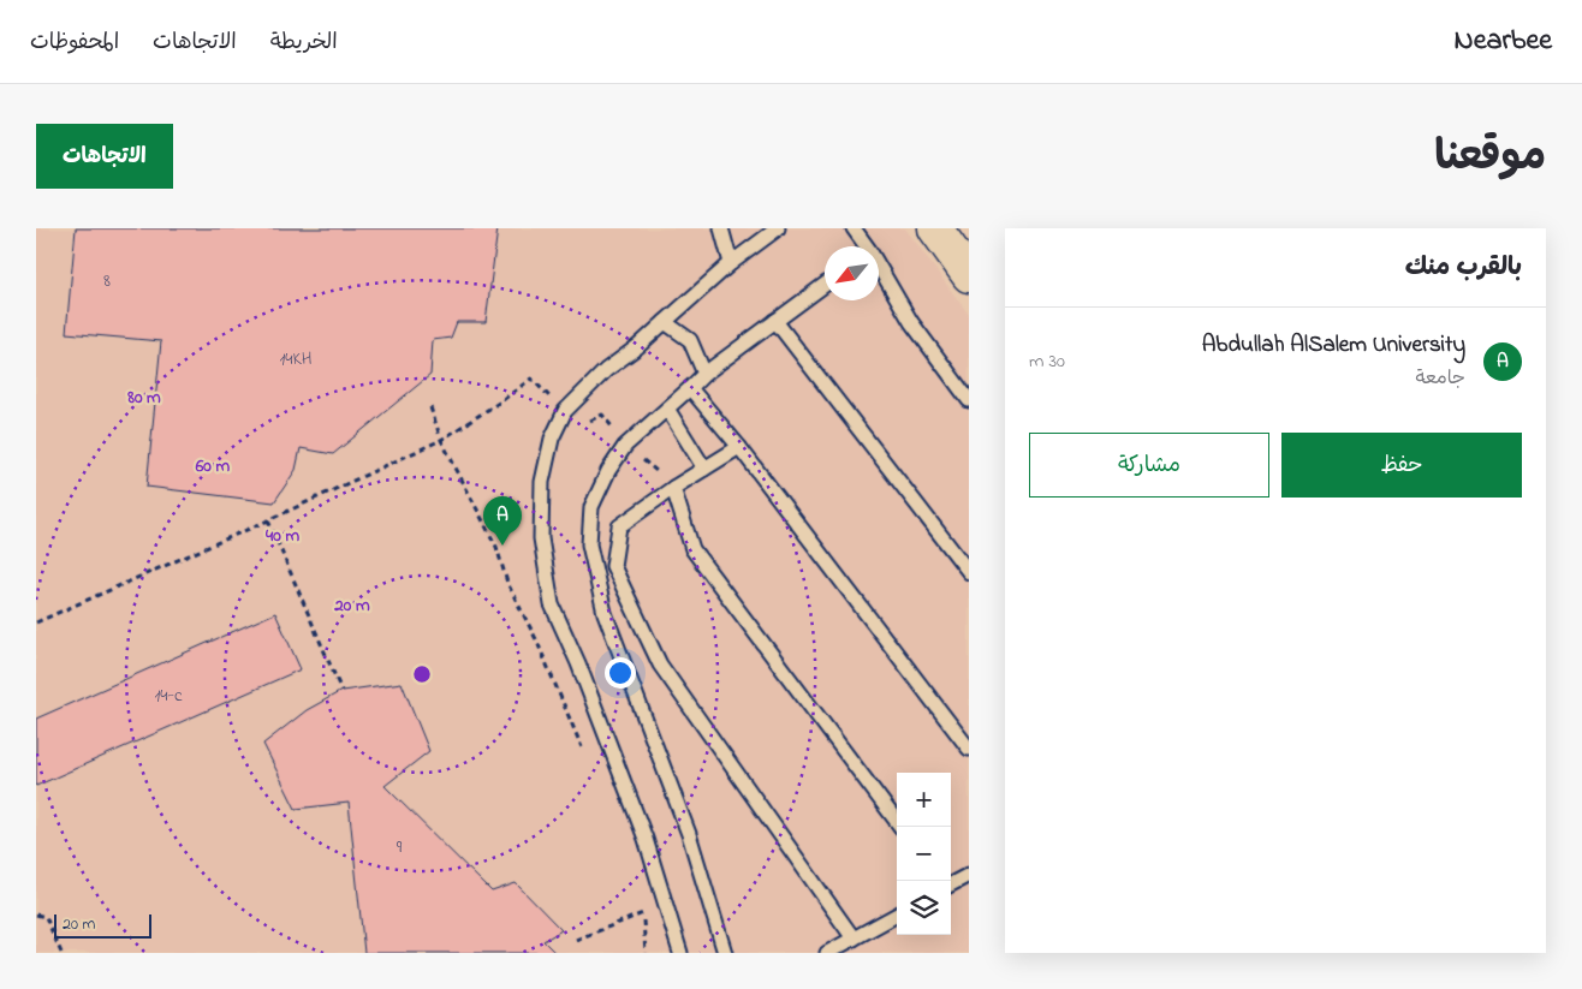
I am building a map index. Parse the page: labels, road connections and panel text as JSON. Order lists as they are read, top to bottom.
{
  "house_numbers": [
    "8",
    "14KH",
    "14-c",
    "9"
  ],
  "scale_bar": "20 m",
  "north": "bottom left",
  "page": {
    "header": "Nearbee",
    "nav": ["الخريطة", "الاتجاهات", "المحفوظات"],
    "title": "موقعنا",
    "buttons": [
      "الاتجاهات",
      ["حفظ", "مشاركة"]
    ],
    "heading": "بالقرب منك",
    "list": [
      {
        "mark": "A",
        "name": "Abdullah AlSalem University",
        "note": "جامعة",
        "value": "30 m"
      }
    ],
    "pins": "A",
    "map_buttons": ["+", "−"],
    "scale": "20 m"
  },
  "rings": [
    "80 m",
    "60 m",
    "40 m",
    "20 m"
  ]
}
